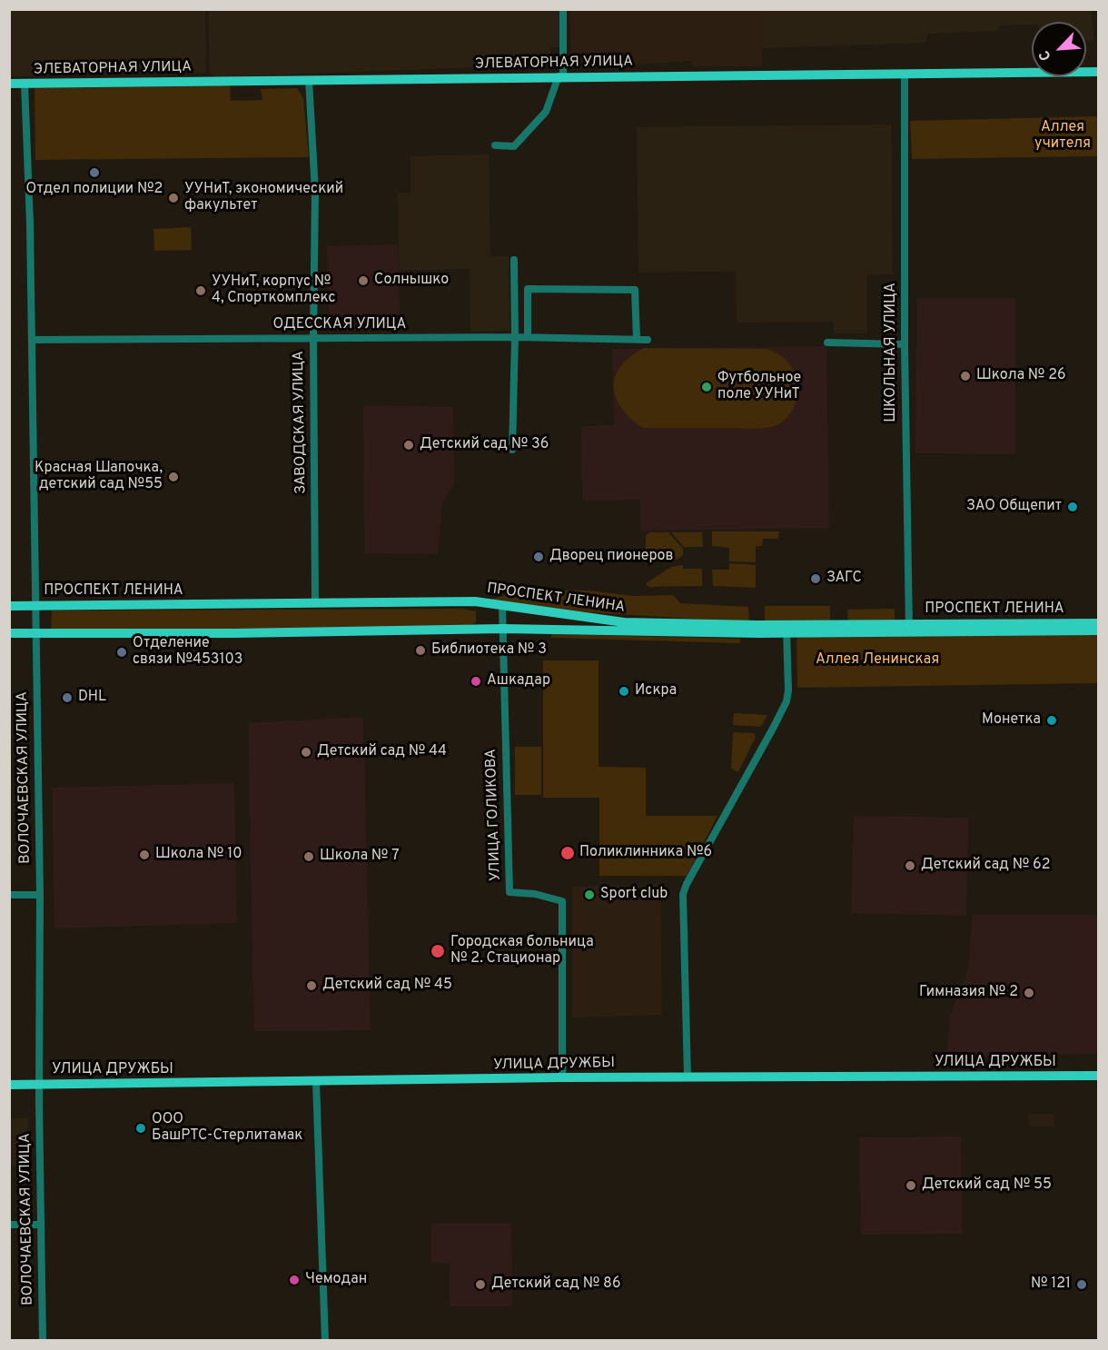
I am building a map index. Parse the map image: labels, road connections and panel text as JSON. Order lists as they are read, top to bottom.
{
  "streets": {
    "main road": ["ЭЛЕВАТОРНАЯ УЛИЦА", "ПРОСПЕКТ ЛЕНИНА", "УЛИЦА ДРУЖБЫ"],
    "street": [
      "ОДЕССКАЯ УЛИЦА",
      "ШКОЛЬНАЯ УЛИЦА",
      "ЗАВОДСКАЯ УЛИЦА",
      "ВОЛОЧАЕВСКАЯ УЛИЦА",
      "УЛИЦА ГОЛИКОВА"
    ]
  },
  "crossings": [
    ["ЭЛЕВАТОРНАЯ УЛИЦА", "ШКОЛЬНАЯ УЛИЦА"],
    ["ЭЛЕВАТОРНАЯ УЛИЦА", "ЗАВОДСКАЯ УЛИЦА"],
    ["ЭЛЕВАТОРНАЯ УЛИЦА", "ВОЛОЧАЕВСКАЯ УЛИЦА"],
    ["ОДЕССКАЯ УЛИЦА", "ЗАВОДСКАЯ УЛИЦА"],
    ["ОДЕССКАЯ УЛИЦА", "ВОЛОЧАЕВСКАЯ УЛИЦА"],
    ["ШКОЛЬНАЯ УЛИЦА", "ПРОСПЕКТ ЛЕНИНА"],
    ["ЗАВОДСКАЯ УЛИЦА", "ПРОСПЕКТ ЛЕНИНА"],
    ["ПРОСПЕКТ ЛЕНИНА", "ВОЛОЧАЕВСКАЯ УЛИЦА"],
    ["ПРОСПЕКТ ЛЕНИНА", "УЛИЦА ГОЛИКОВА"],
    ["ВОЛОЧАЕВСКАЯ УЛИЦА", "УЛИЦА ДРУЖБЫ"],
    ["УЛИЦА ГОЛИКОВА", "УЛИЦА ДРУЖБЫ"]
  ],
  "parks": ["Аллея учителя", "Аллея Ленинская"],
  "places": [
    "Отдел полиции №2",
    "УУНиТ, экономический факультет",
    "Солнышко",
    "УУНиТ, корпус № 4, Спорткомплекс",
    "Школа № 26",
    "Футбольное поле УУНиТ",
    "Детский сад № 36",
    "Красная Шапочка, детский сад №55",
    "ЗАО Общепит",
    "Дворец пионеров",
    "ЗАГС",
    "Библиотека № 3",
    "Отделение связи №453103",
    "Ашкадар",
    "Искра",
    "DHL",
    "Монетка",
    "Детский сад № 44",
    "Поликлинника №6",
    "Школа № 10",
    "Школа № 7",
    "Детский сад № 62",
    "Sport club",
    "Городская больница № 2. Стационар",
    "Детский сад № 45",
    "Гимназия № 2",
    "ООО БашРТС-Стерлитамак",
    "Детский сад № 55",
    "Чемодан",
    "Детский сад № 86",
    "№ 121"
  ],
  "north": "bottom left"
}
